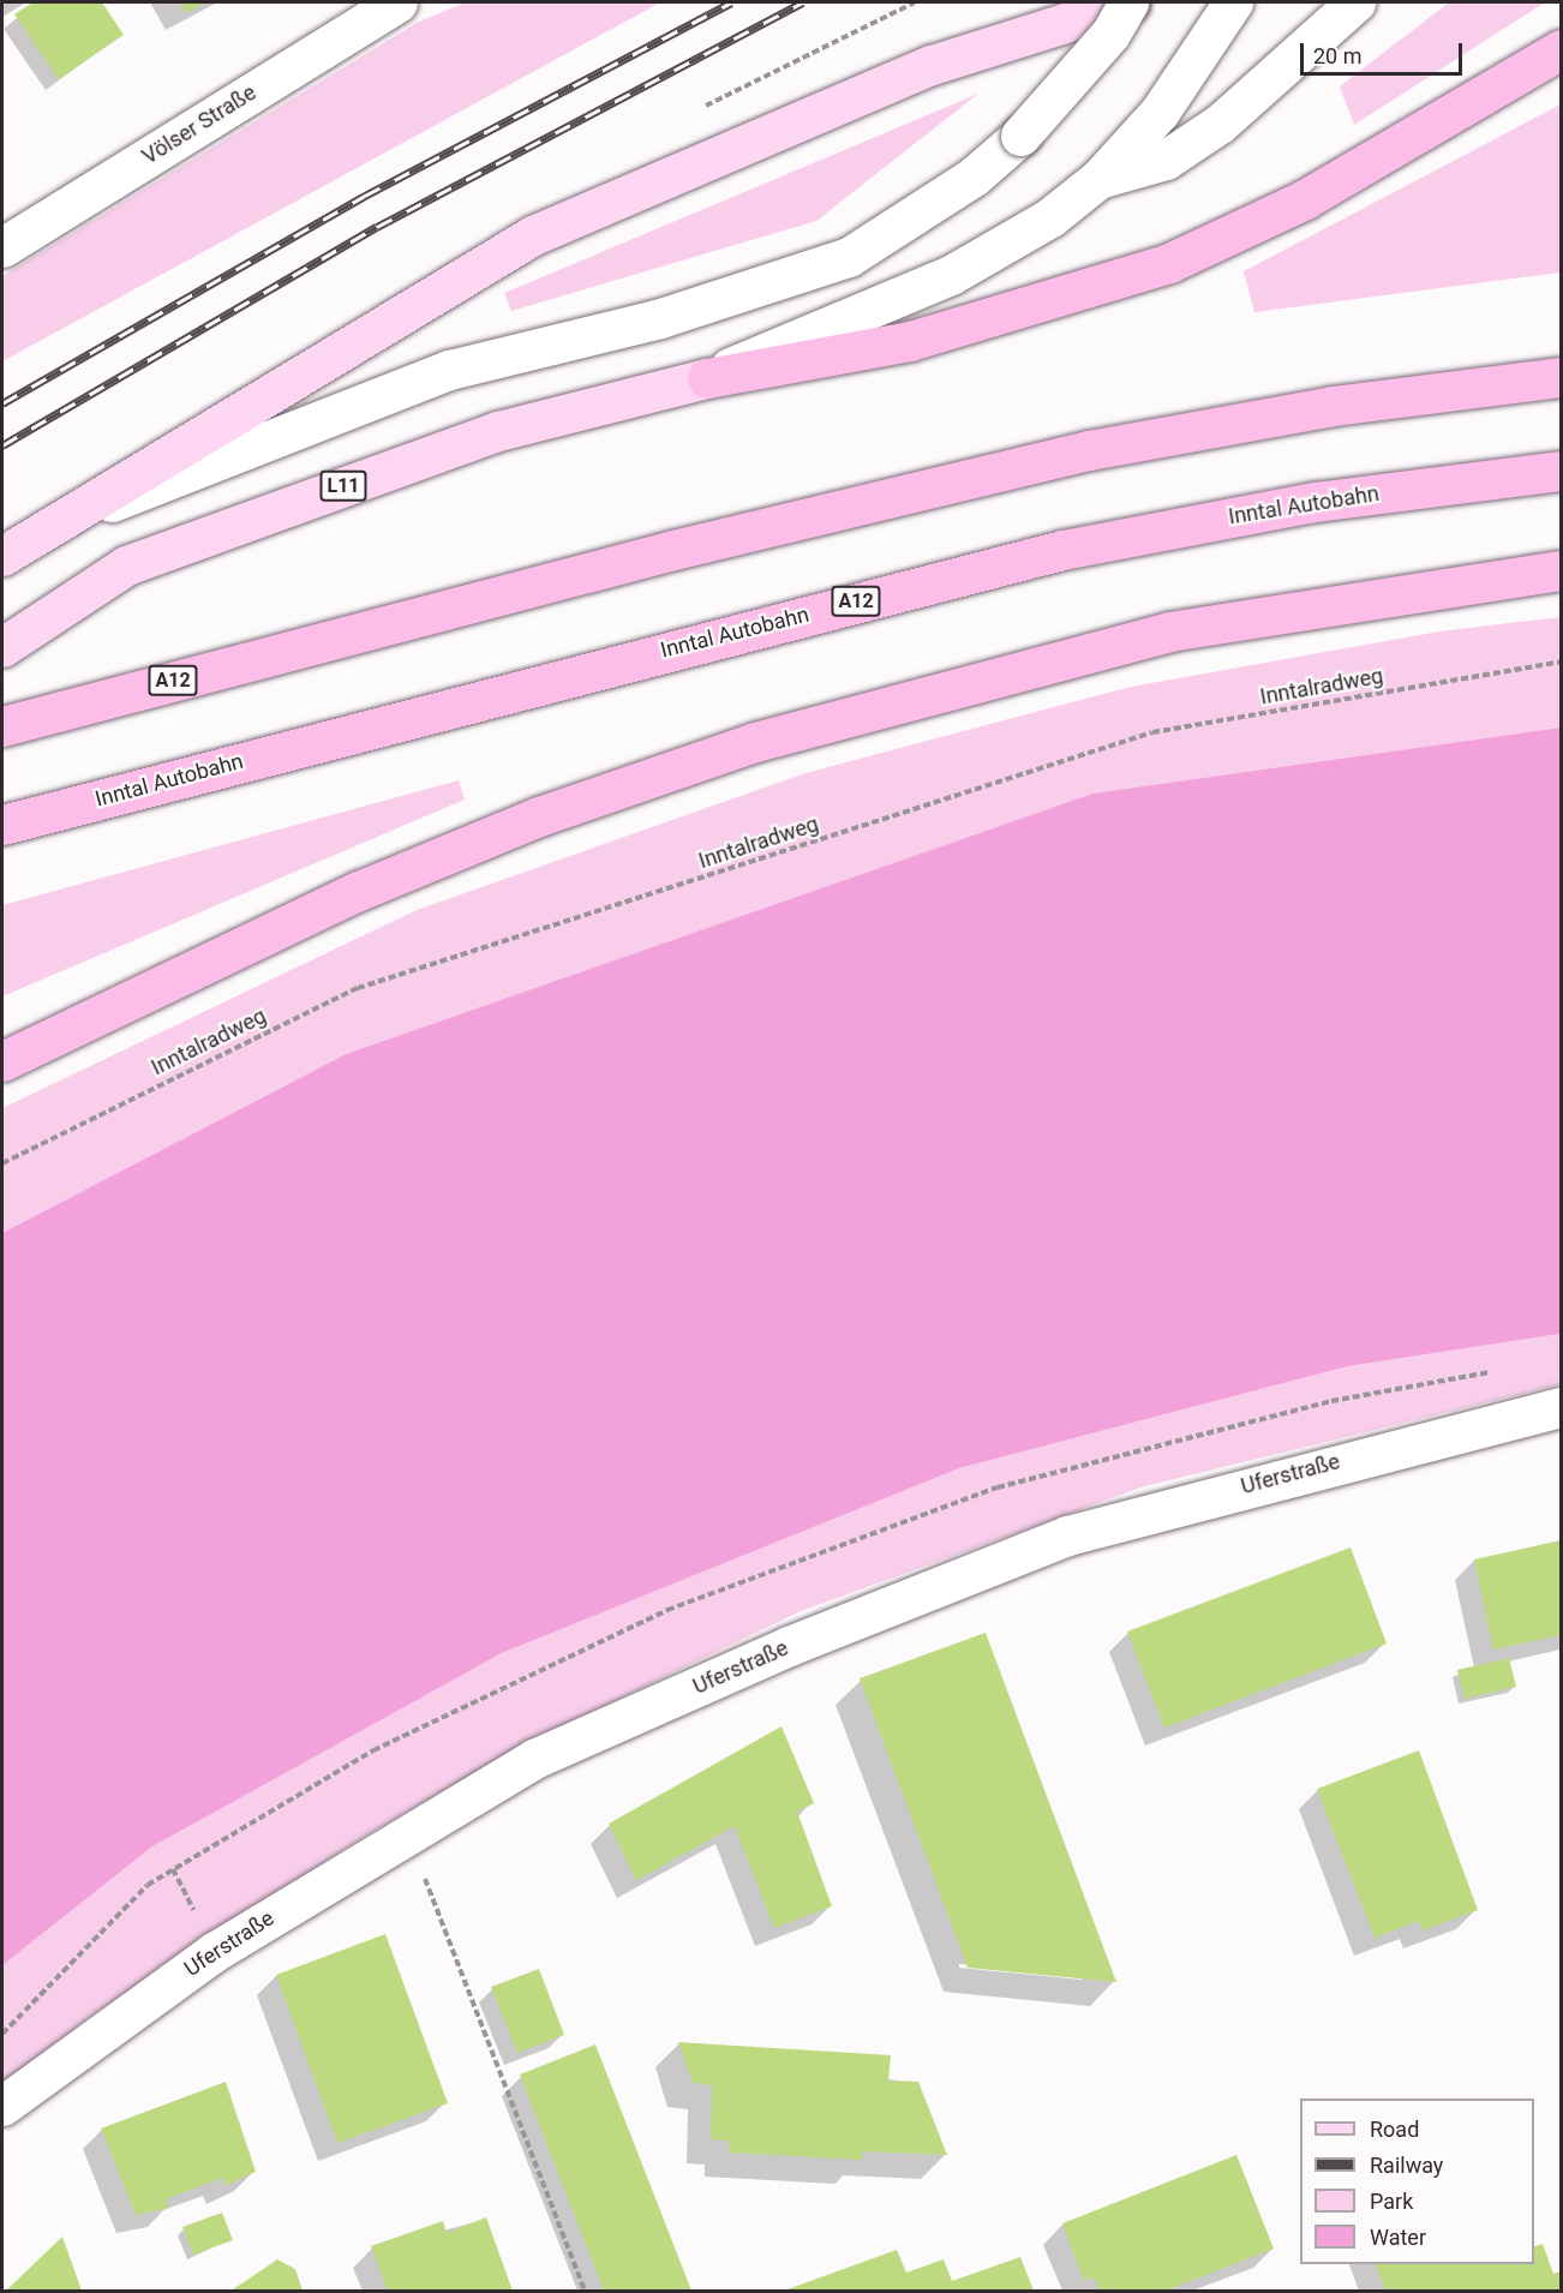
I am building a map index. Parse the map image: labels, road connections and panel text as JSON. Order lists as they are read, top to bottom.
{
  "streets": {
    "highway": ["Inntal Autobahn", "A12"],
    "main road": ["L11"],
    "street": ["Völser Straße", "Uferstraße"],
    "path": ["Inntalradweg"]
  },
  "legend": [
    "Road",
    "Railway",
    "Park",
    "Water"
  ],
  "scale_bar": "20 m"
}
